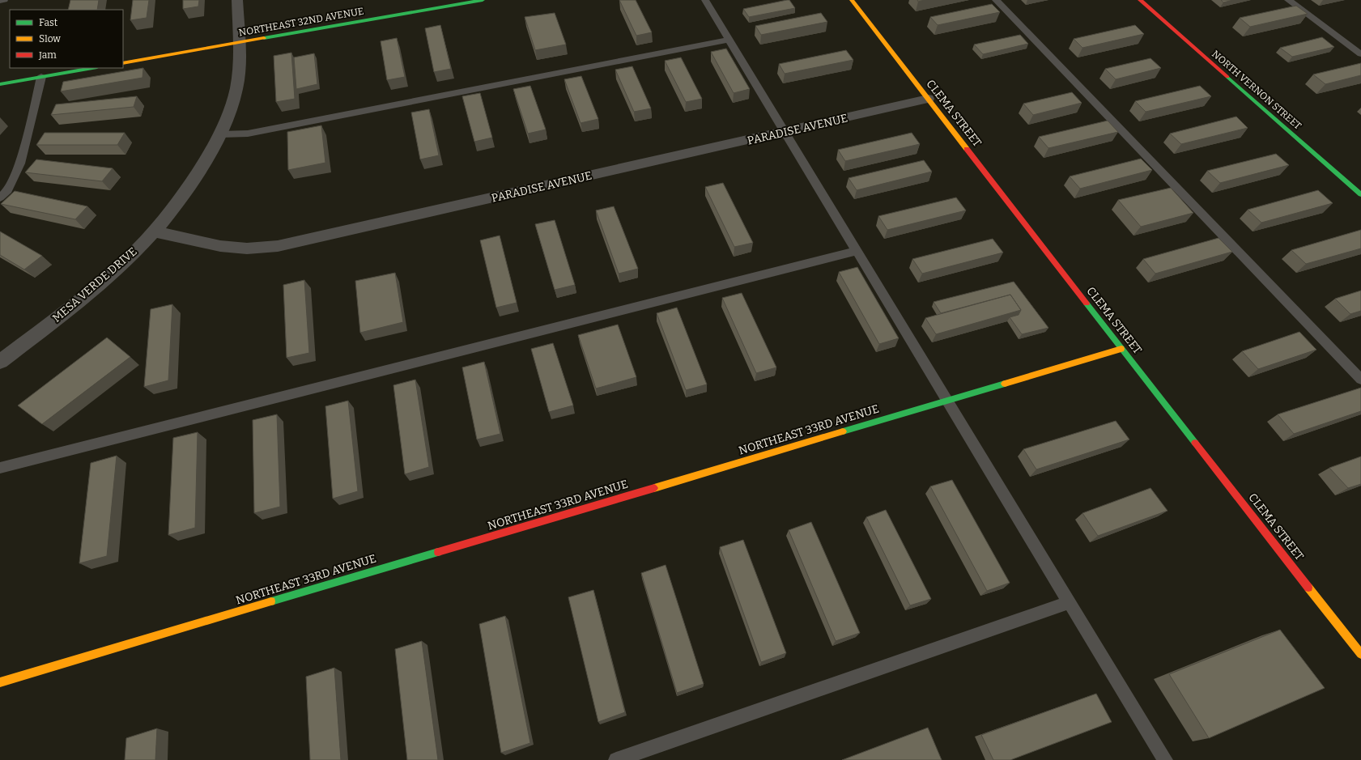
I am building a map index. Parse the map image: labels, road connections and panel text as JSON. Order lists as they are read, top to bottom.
{
  "streets": {
    "street": [
      "NORTHEAST 32ND AVENUE",
      "NORTH VERNON STREET",
      "CLEMA STREET",
      "PARADISE AVENUE",
      "MESA VERDE DRIVE",
      "NORTHEAST 33RD AVENUE"
    ]
  },
  "crossings": [
    ["NORTHEAST 32ND AVENUE", "MESA VERDE DRIVE"],
    ["CLEMA STREET", "PARADISE AVENUE"],
    ["CLEMA STREET", "NORTHEAST 33RD AVENUE"],
    ["PARADISE AVENUE", "MESA VERDE DRIVE"]
  ],
  "legend": ["Fast", "Slow", "Jam"]
}
